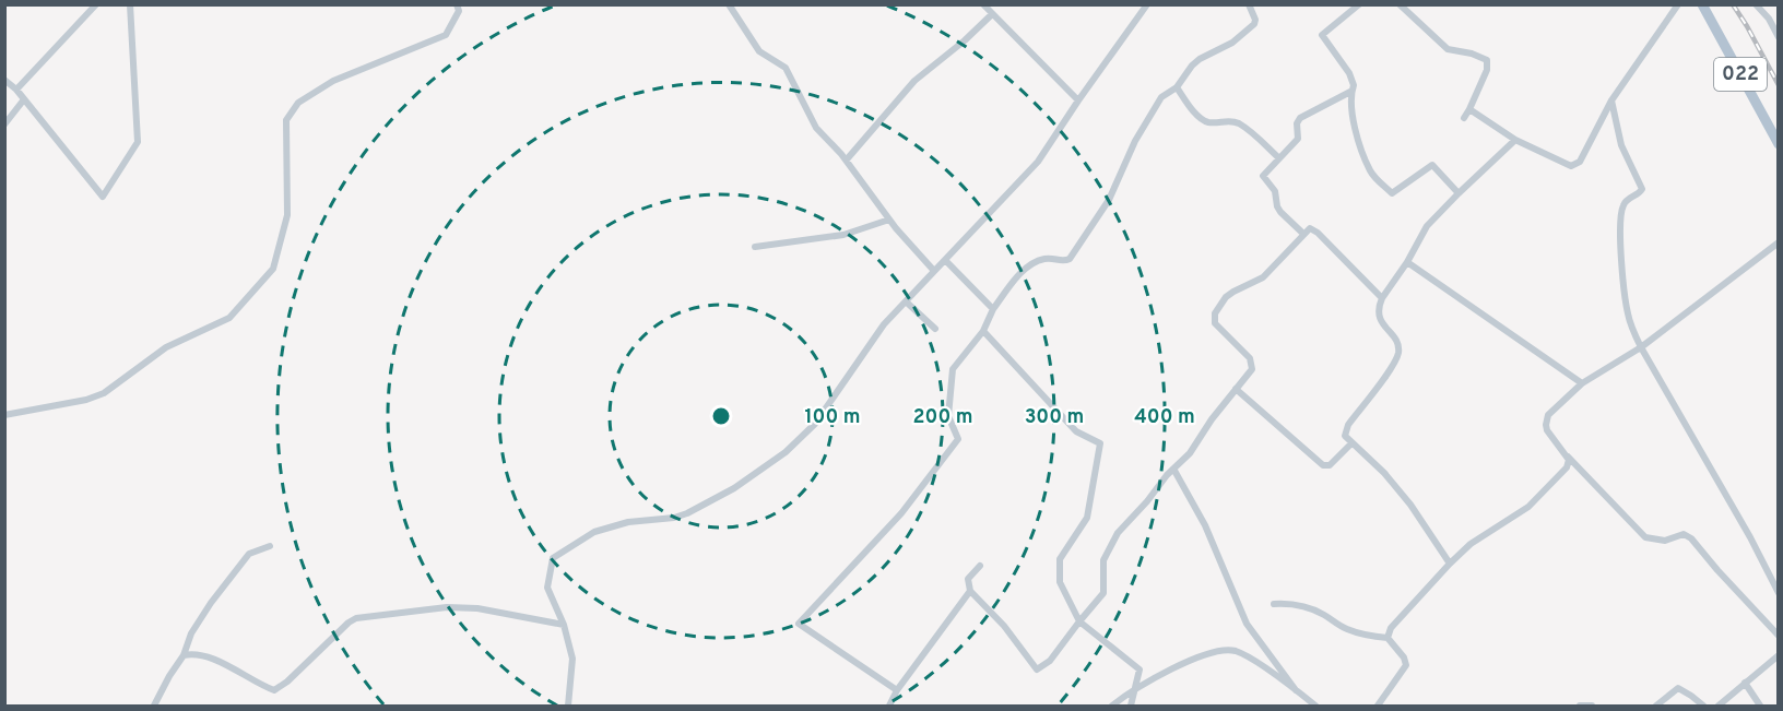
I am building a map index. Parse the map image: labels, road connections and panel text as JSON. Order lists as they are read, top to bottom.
{
  "streets": {
    "main road": ["022"]
  },
  "rings": [
    "100 m",
    "200 m",
    "300 m",
    "400 m"
  ]
}
